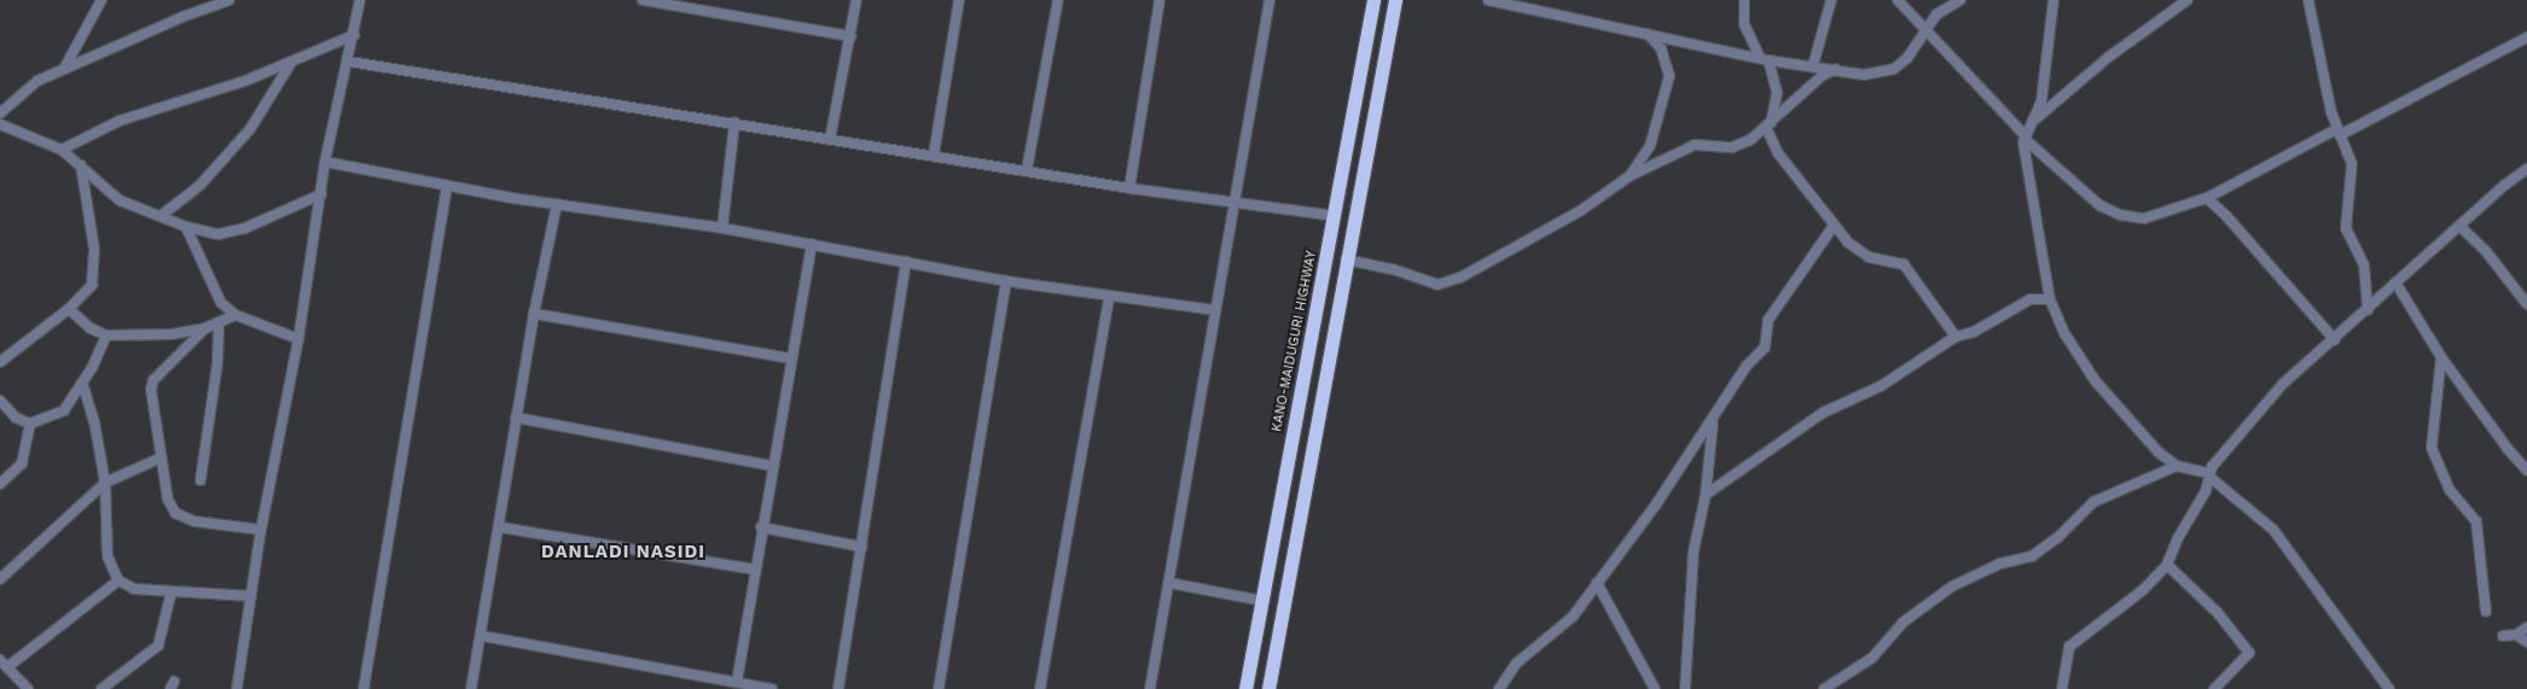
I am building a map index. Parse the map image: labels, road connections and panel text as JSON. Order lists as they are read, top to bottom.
{
  "streets": {
    "highway": ["KANO-MAIDUGURI HIGHWAY"]
  },
  "districts": ["DANLADI NASIDI"]
}
